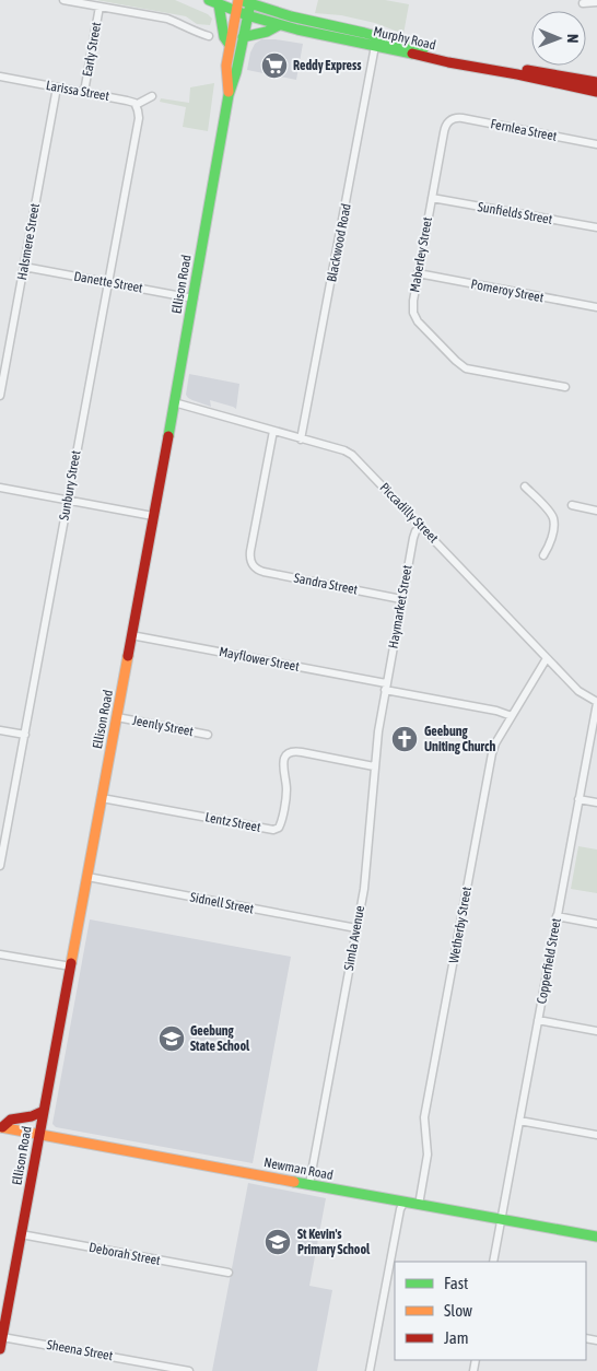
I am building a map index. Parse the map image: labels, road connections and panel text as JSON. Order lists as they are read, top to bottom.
{
  "streets": {
    "main road": ["Murphy Road", "Ellison Road", "Newman Road"],
    "street": [
      "Early Street",
      "Larissa Street",
      "Fernlea Street",
      "Sunfields Street",
      "Halsmere Street",
      "Blackwood Road",
      "Maberley Street",
      "Danette Street",
      "Pomeroy Street",
      "Sunbury Street",
      "Piccadilly Street",
      "Sandra Street",
      "Haymarket Street",
      "Mayflower Street",
      "Jeenly Street",
      "Lentz Street",
      "Sidnell Street",
      "Wetherby Street",
      "Simla Avenue",
      "Copperfield Street",
      "Deborah Street",
      "Sheena Street"
    ]
  },
  "crossings": [
    ["Murphy Road", "Blackwood Road"],
    ["Murphy Road", "Ellison Road"],
    ["Early Street", "Larissa Street"],
    ["Larissa Street", "Halsmere Street"],
    ["Larissa Street", "Sunbury Street"],
    ["Fernlea Street", "Maberley Street"],
    ["Sunfields Street", "Maberley Street"],
    ["Halsmere Street", "Danette Street"],
    ["Blackwood Road", "Piccadilly Street"],
    ["Maberley Street", "Pomeroy Street"],
    ["Danette Street", "Ellison Road"],
    ["Danette Street", "Sunbury Street"],
    ["Ellison Road", "Piccadilly Street"],
    ["Ellison Road", "Mayflower Street"],
    ["Ellison Road", "Jeenly Street"],
    ["Ellison Road", "Lentz Street"],
    ["Ellison Road", "Sidnell Street"],
    ["Ellison Road", "Newman Road"],
    ["Ellison Road", "Deborah Street"],
    ["Ellison Road", "Sheena Street"],
    ["Piccadilly Street", "Sandra Street"],
    ["Piccadilly Street", "Haymarket Street"],
    ["Piccadilly Street", "Wetherby Street"],
    ["Piccadilly Street", "Copperfield Street"],
    ["Sandra Street", "Haymarket Street"],
    ["Haymarket Street", "Mayflower Street"],
    ["Haymarket Street", "Simla Avenue"],
    ["Mayflower Street", "Wetherby Street"],
    ["Mayflower Street", "Simla Avenue"],
    ["Lentz Street", "Simla Avenue"],
    ["Sidnell Street", "Simla Avenue"],
    ["Wetherby Street", "Newman Road"],
    ["Simla Avenue", "Newman Road"],
    ["Copperfield Street", "Newman Road"]
  ],
  "places": {
    "supermarket": ["Reddy Express"],
    "church": ["Geebung Uniting Church"],
    "school or university": ["Geebung State School", "St Kevin's Primary School"]
  },
  "legend": ["Fast", "Slow", "Jam"],
  "north": "right"
}
